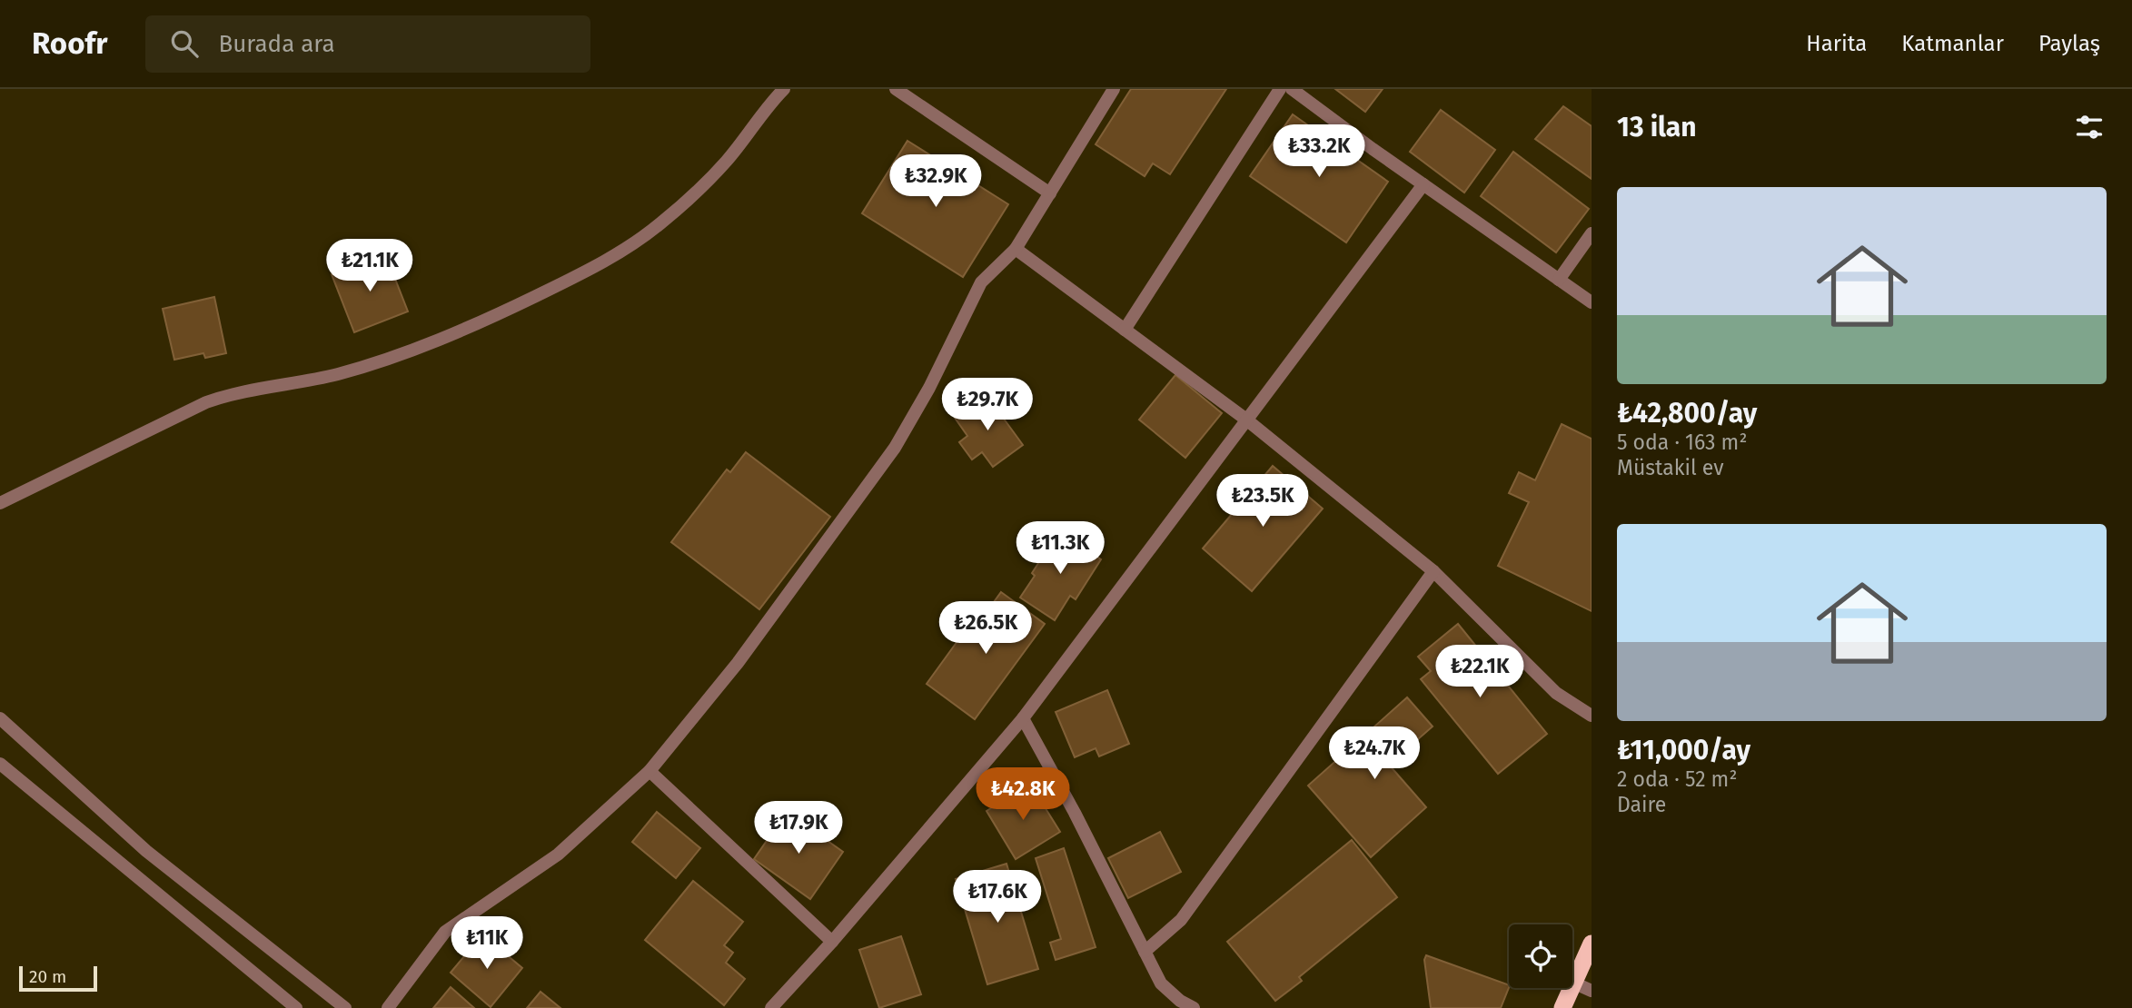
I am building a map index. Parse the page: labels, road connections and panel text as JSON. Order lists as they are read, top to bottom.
{
  "scale_bar": "20 m",
  "page": {
    "header": "Roofr",
    "search": "Burada ara",
    "nav": ["Harita", "Katmanlar", "Paylaş"],
    "heading": "13 ilan",
    "price": [
      "₺33.2K",
      "₺32.9K",
      "₺21.1K",
      "₺29.7K",
      "₺23.5K",
      "₺11.3K",
      "₺26.5K",
      "₺22.1K",
      "₺24.7K",
      "₺42.8K",
      "₺17.9K",
      "₺17.6K",
      "₺11K"
    ],
    "list": [
      {
        "name": "₺42,800/ay",
        "note": "5 oda · 163 m² · Müstakil ev"
      },
      {
        "name": "₺11,000/ay",
        "note": "2 oda · 52 m² · Daire"
      }
    ],
    "scale": "20 m"
  }
}
